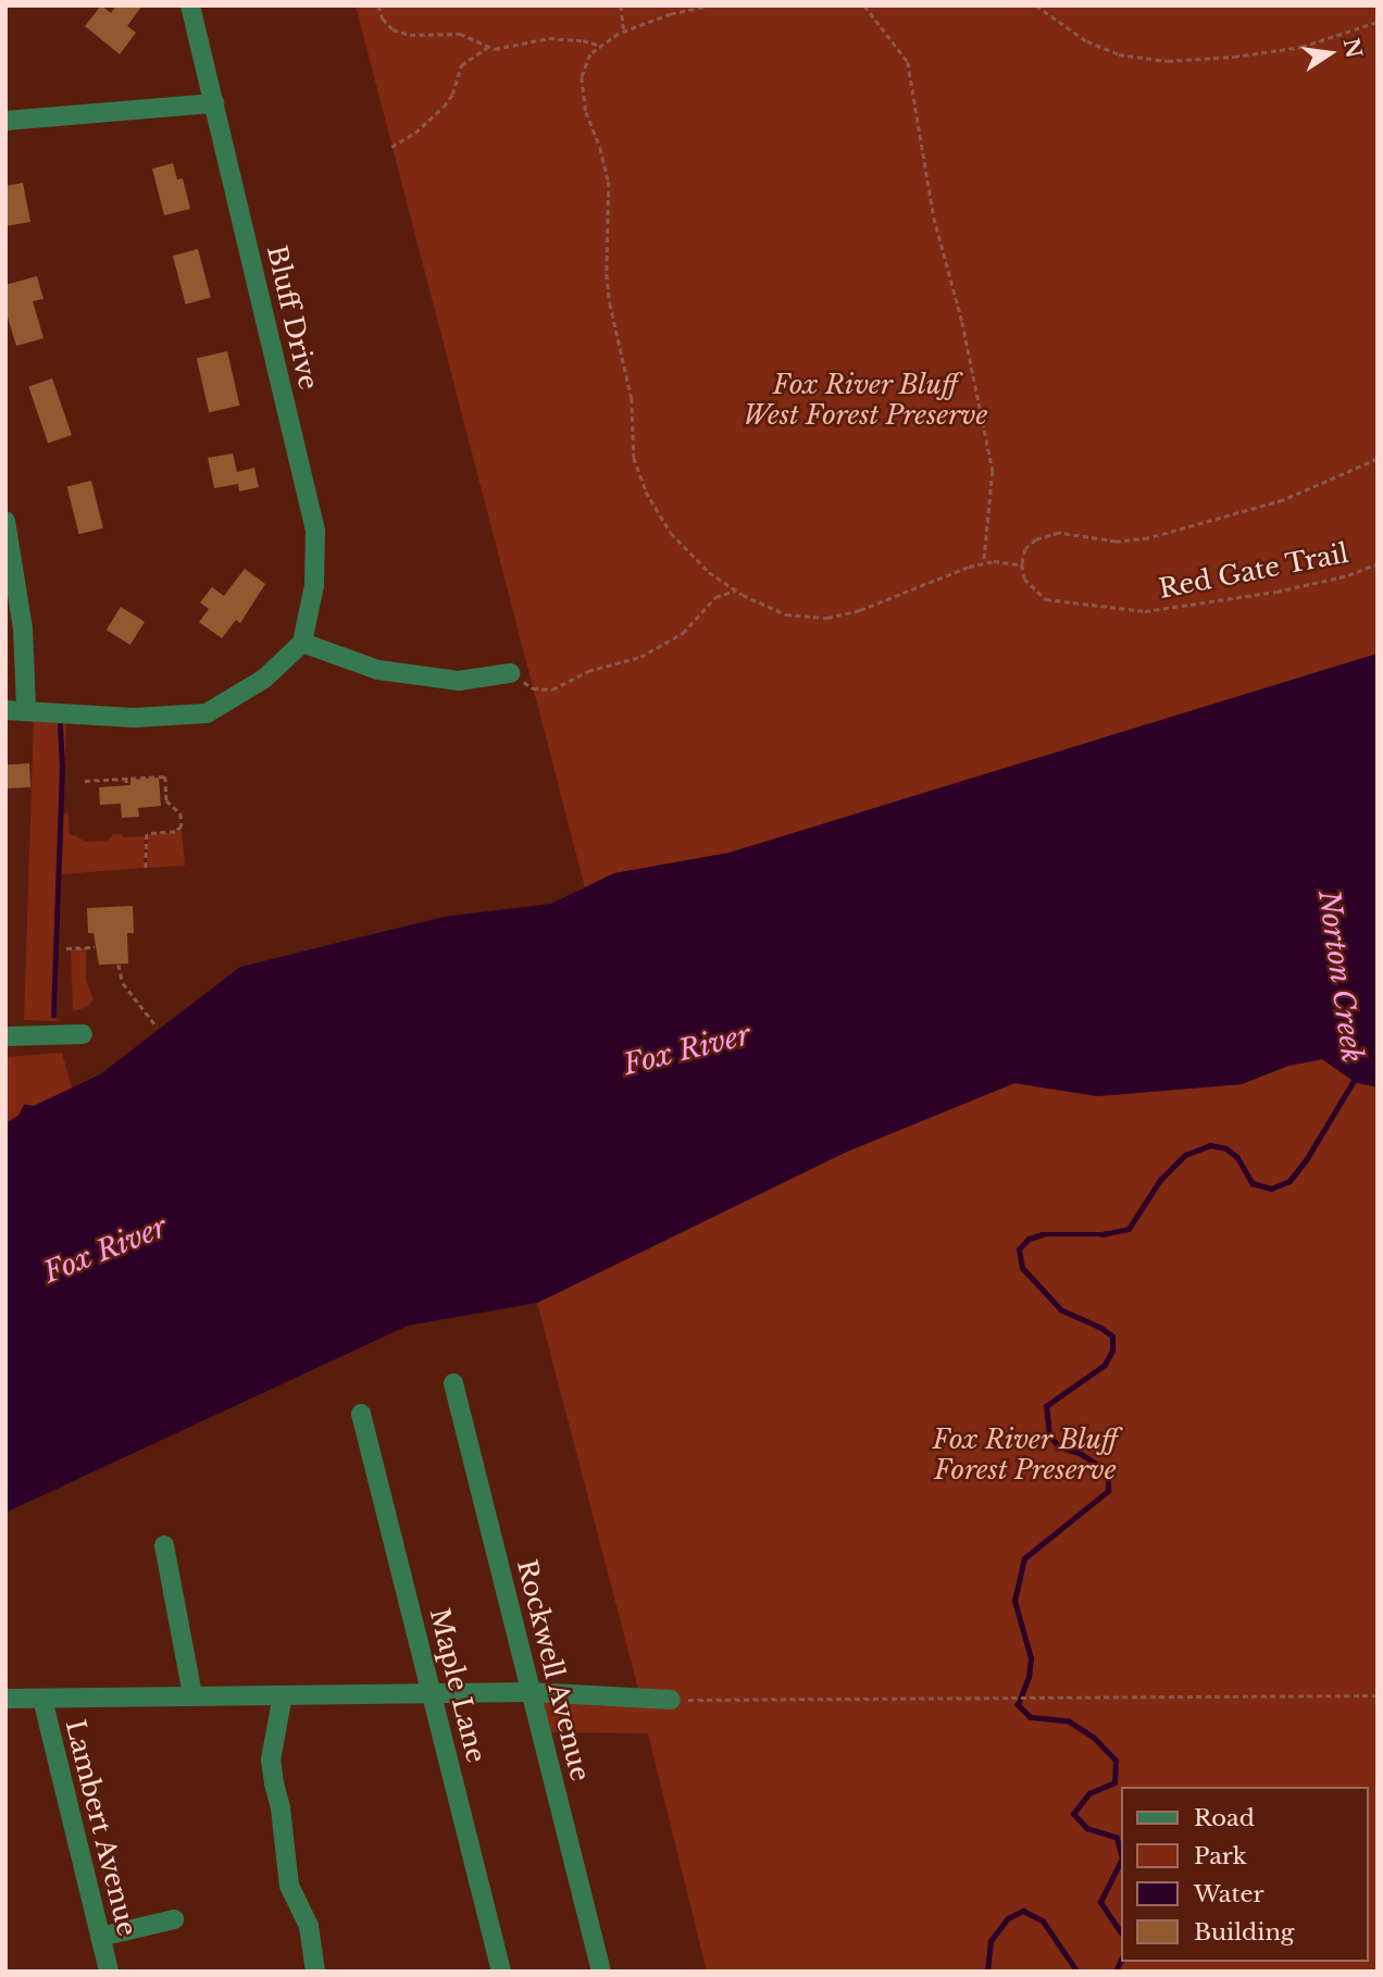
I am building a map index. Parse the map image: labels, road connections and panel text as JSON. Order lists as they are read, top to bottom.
{
  "streets": {
    "street": [
      "Bluff Drive",
      "Rockwell Avenue",
      "Maple Lane",
      "Lambert Avenue"
    ],
    "path": ["Red Gate Trail"]
  },
  "water": ["Norton Creek", "Fox River"],
  "parks": ["Fox River Bluff West Forest Preserve", "Fox River Bluff Forest Preserve"],
  "legend": [
    "Road",
    "Park",
    "Water",
    "Building"
  ],
  "north": "right"
}
